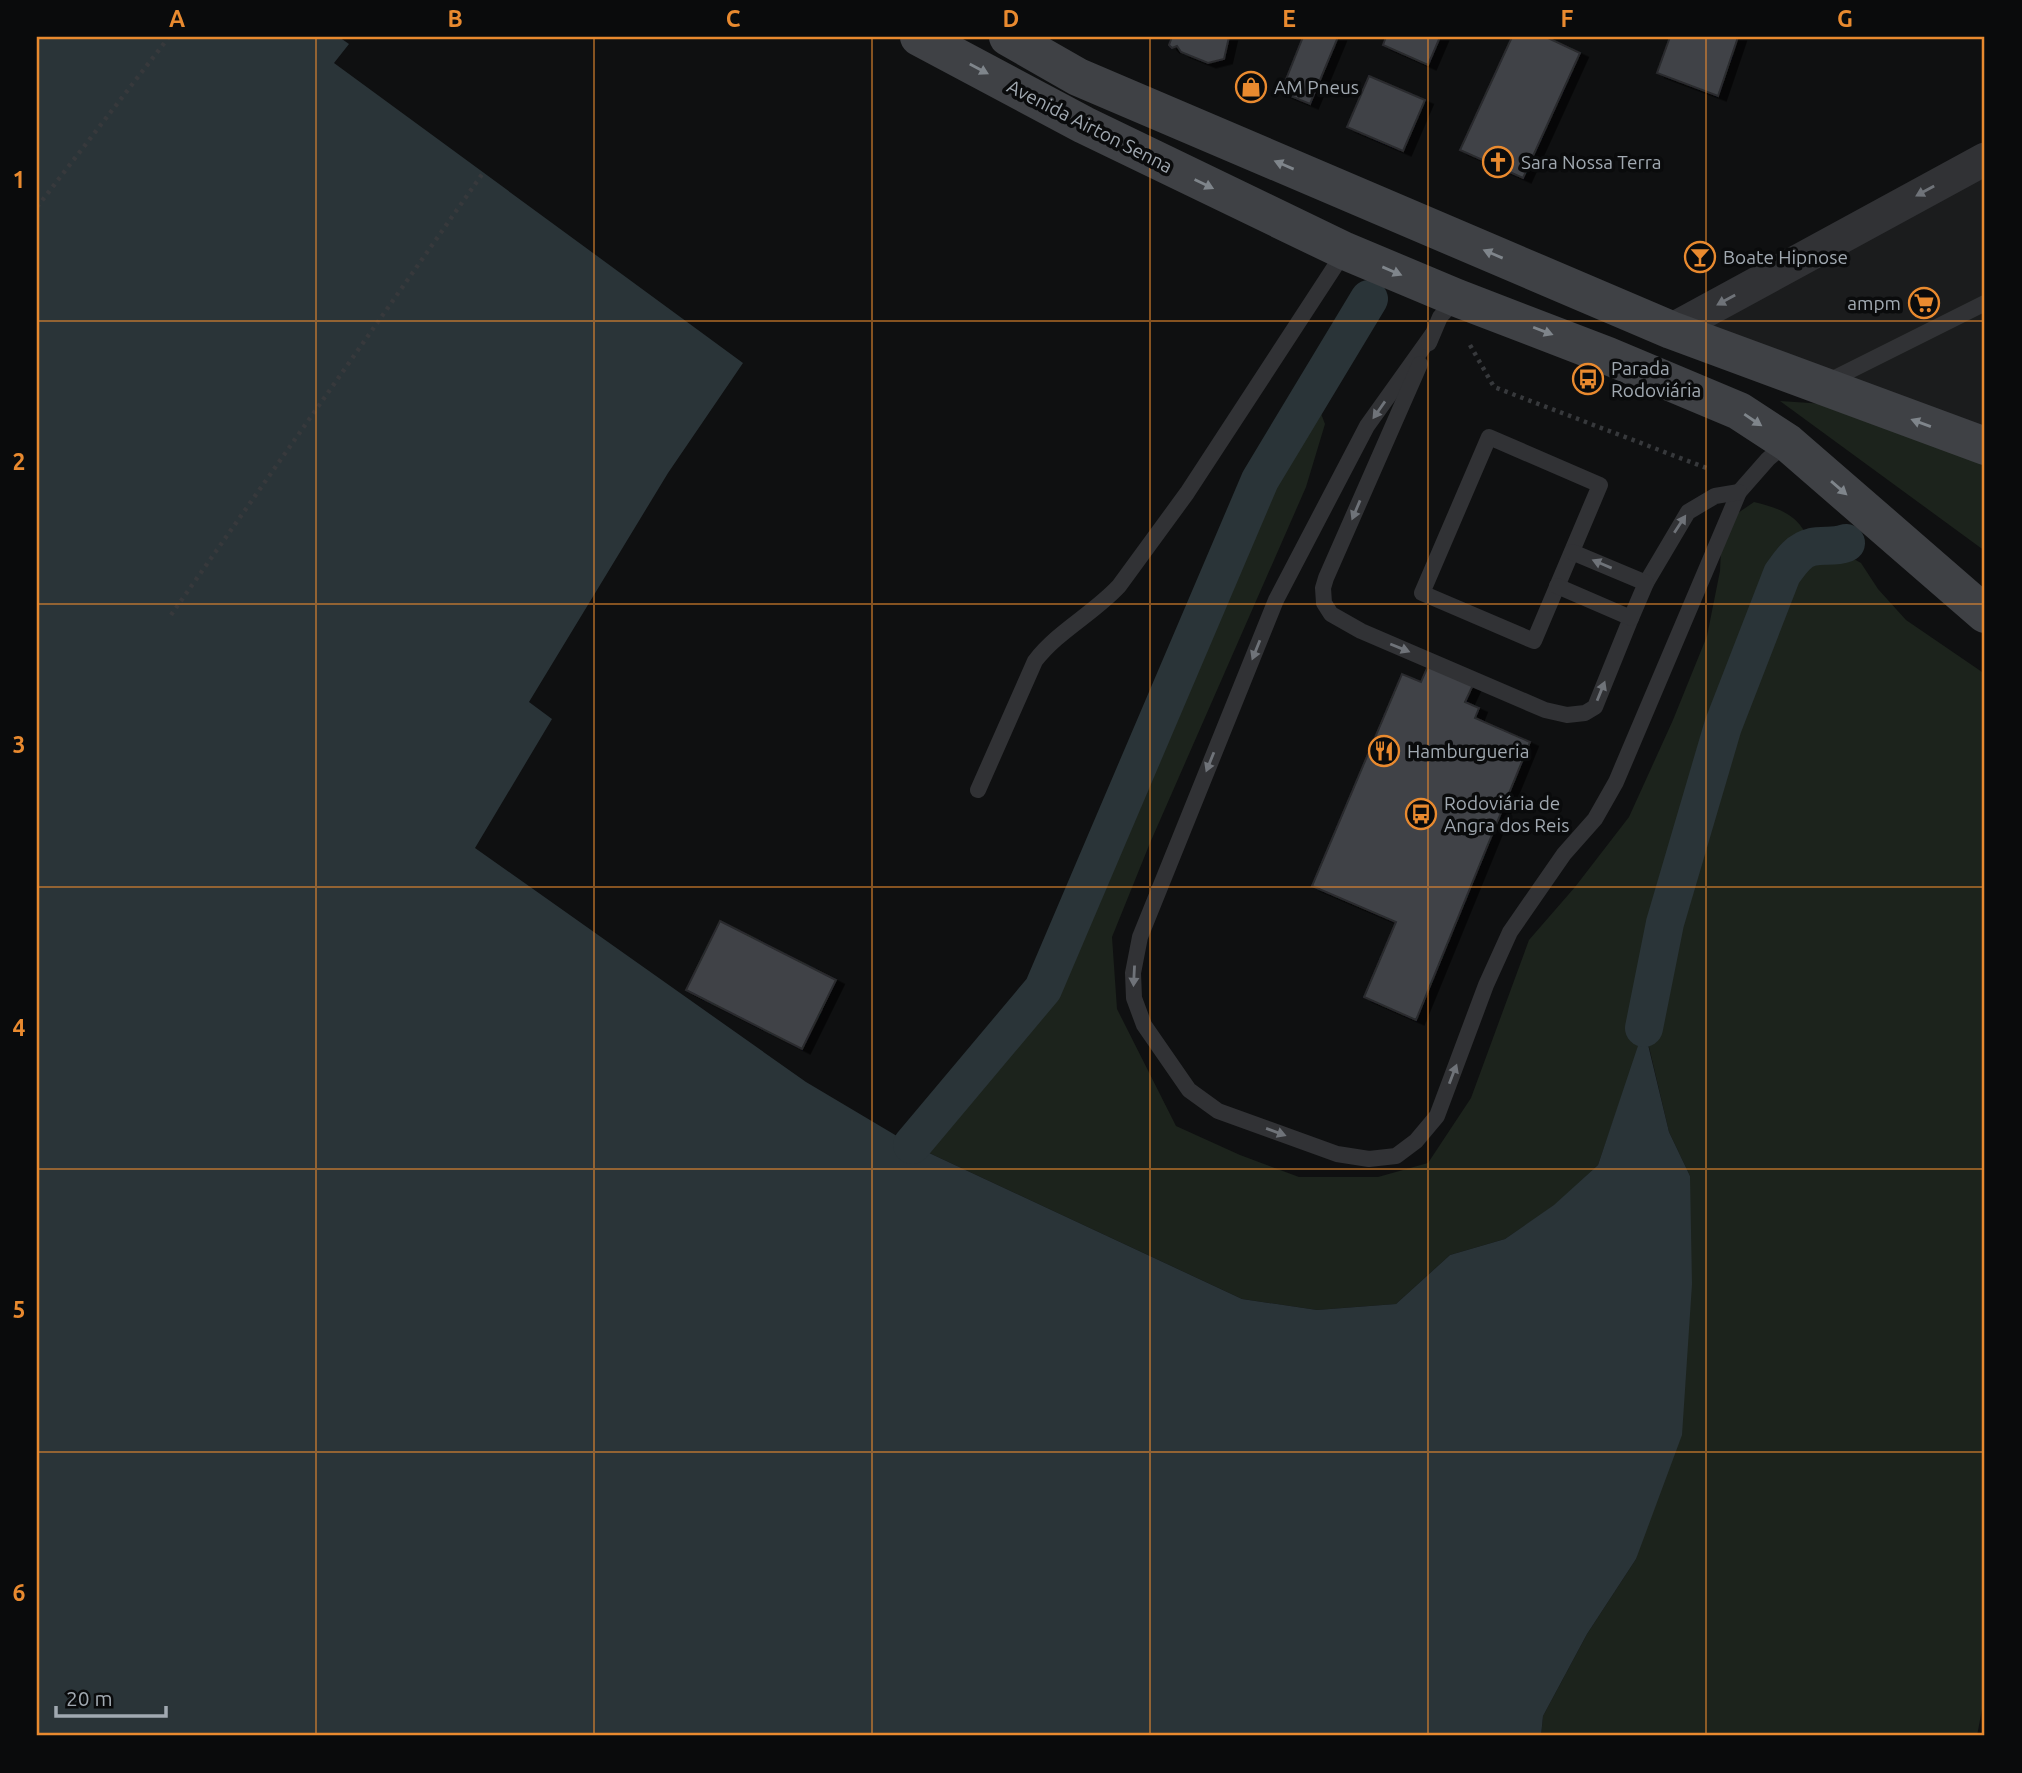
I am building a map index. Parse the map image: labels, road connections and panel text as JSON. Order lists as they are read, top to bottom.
{
  "streets": {
    "main road": ["Avenida Airton Senna"]
  },
  "places": {
    "shop": ["AM Pneus"],
    "church": ["Sara Nossa Terra"],
    "bar": ["Boate Hipnose"],
    "supermarket": ["ampm"],
    "bus stop": ["Parada Rodoviária", "Rodoviária de Angra dos Reis"],
    "restaurant": ["Hamburgueria"]
  },
  "scale_bar": "20 m",
  "grid": {
    "columns": [
      "A",
      "B",
      "C",
      "D",
      "E",
      "F",
      "G"
    ],
    "rows": [
      "1",
      "2",
      "3",
      "4",
      "5",
      "6"
    ]
  }
}
